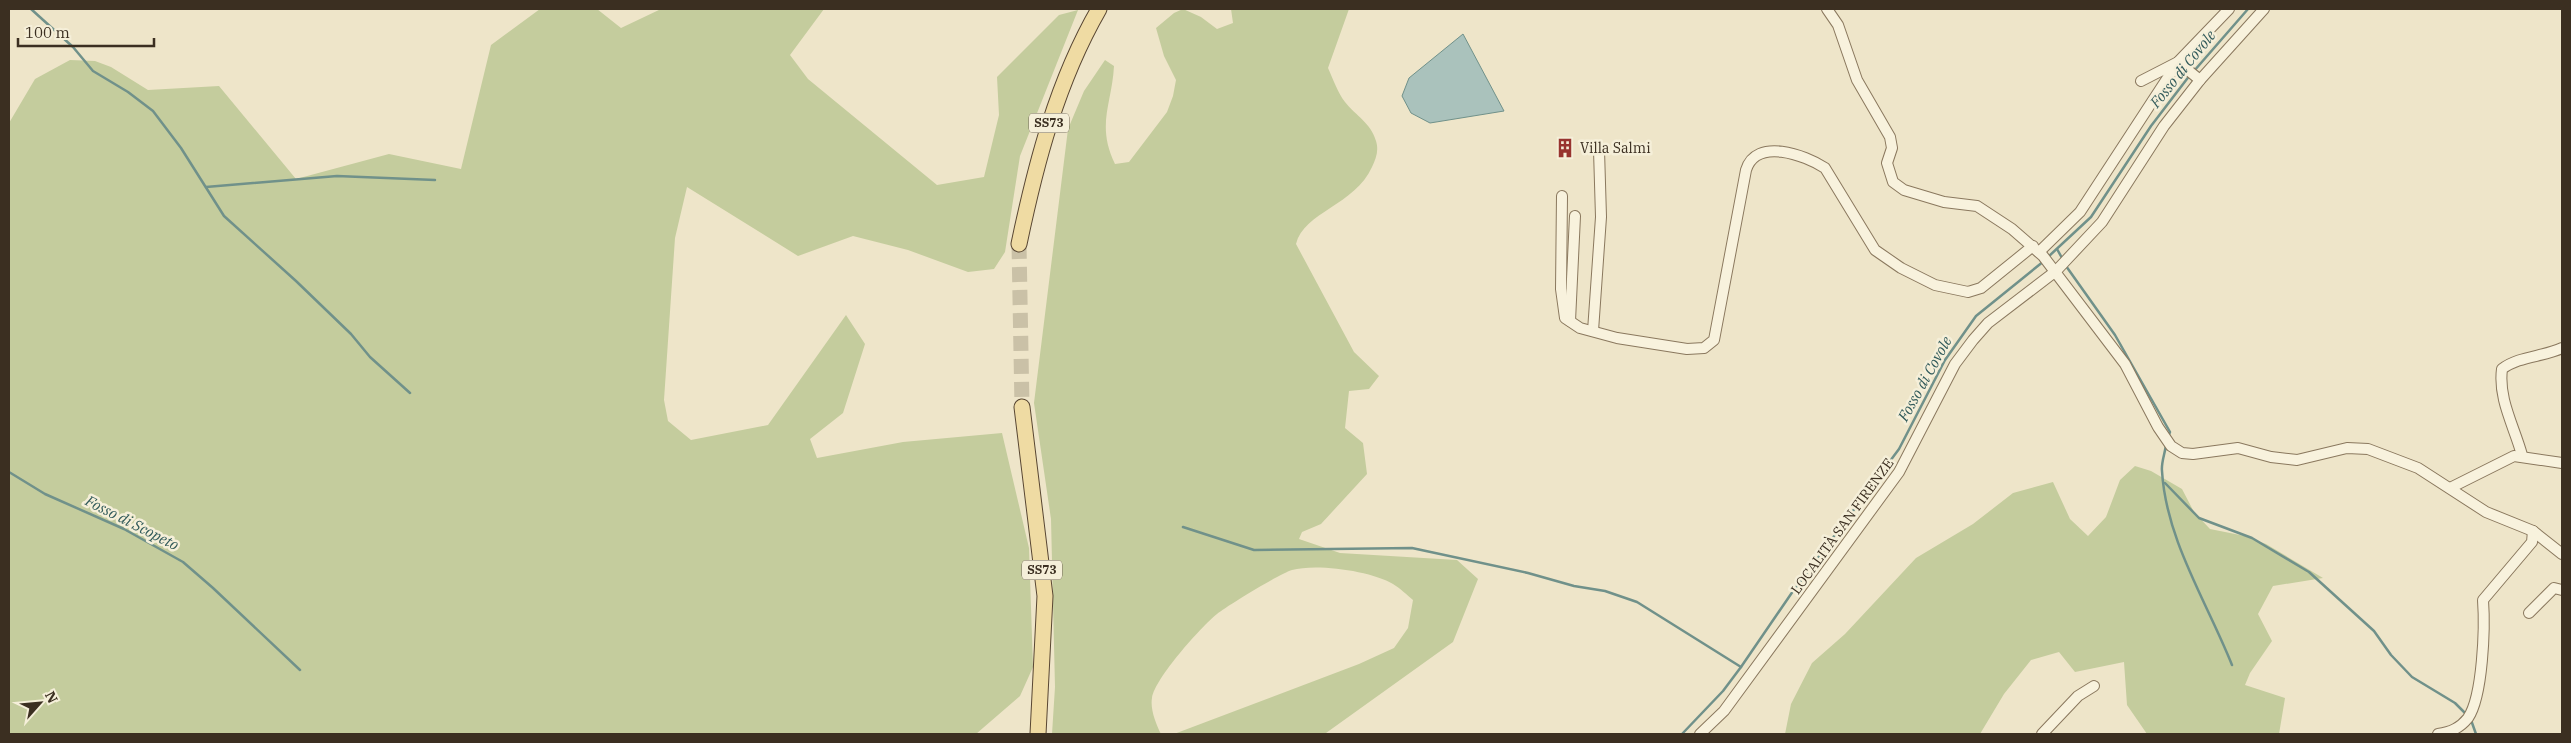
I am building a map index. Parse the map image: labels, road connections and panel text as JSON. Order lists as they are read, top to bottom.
{
  "streets": {
    "main road": ["SS73"],
    "street": ["LOCALITÀ SAN FIRENZE"]
  },
  "water": ["Fosso di Covole", "Fosso di Scopeto"],
  "places": {
    "building": ["Villa Salmi"]
  },
  "scale_bar": "100 m",
  "north": "top right"
}
